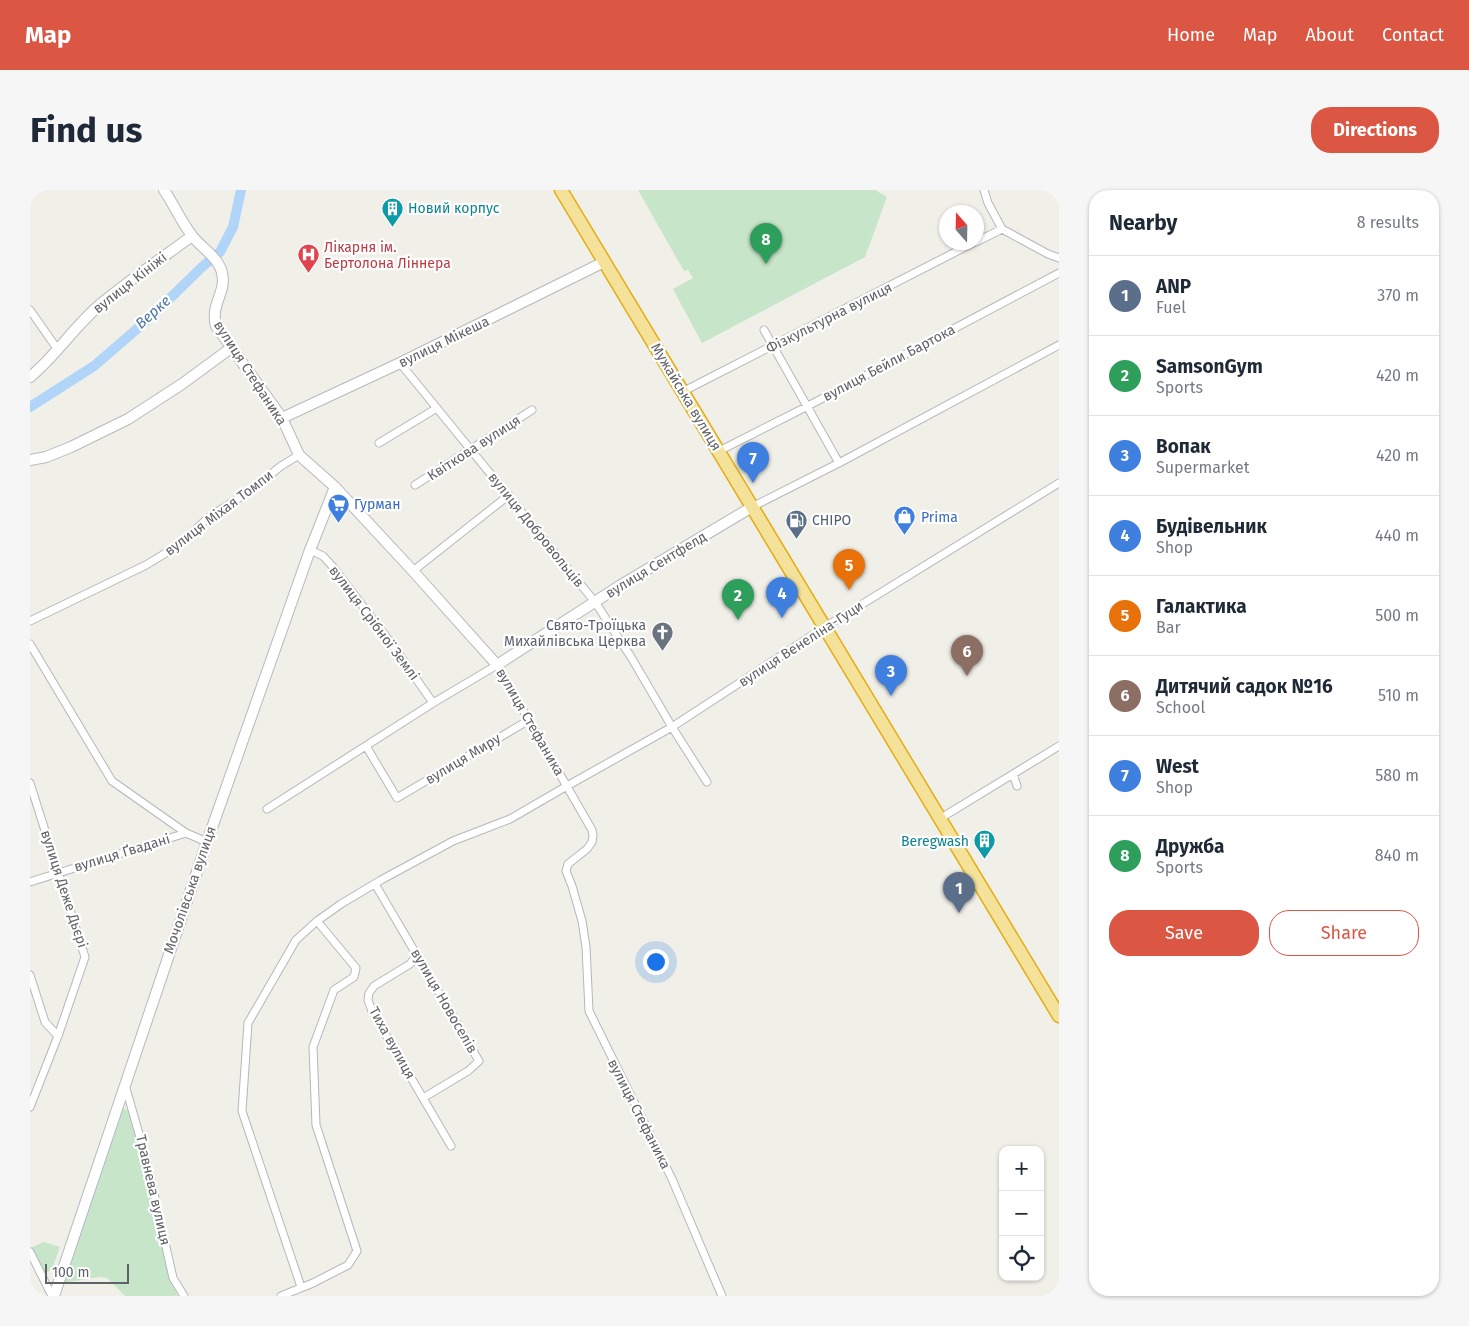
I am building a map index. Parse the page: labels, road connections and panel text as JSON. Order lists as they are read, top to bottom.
{
  "streets": {
    "highway": ["Мужайська вулиця"],
    "main road": [
      "вулиця Кініжі",
      "вулиця Мікеша",
      "вулиця Стефаника",
      "вулиця Сентфелд",
      "Мочолівська вулиця"
    ],
    "street": [
      "Фізкультурна вулиця",
      "вулиця Бейли Бартока",
      "Квіткова вулиця",
      "вулиця Міхая Томпи",
      "вулиця Добровольців",
      "вулиця Срібної Землі",
      "вулиця Венеліна-Гуци",
      "вулиця Миру",
      "вулиця Ґвадані",
      "вулиця Деже Дьєрі",
      "вулиця Новоселів",
      "Тиха вулиця",
      "Травнева вулиця"
    ]
  },
  "crossings": [
    ["вулиця Кініжі", "вулиця Стефаника"],
    ["Фізкультурна вулиця", "Мужайська вулиця"],
    ["вулиця Мікеша", "вулиця Стефаника"],
    ["вулиця Мікеша", "Мужайська вулиця"],
    ["вулиця Мікеша", "вулиця Добровольців"],
    ["вулиця Бейли Бартока", "Мужайська вулиця"],
    ["вулиця Стефаника", "вулиця Міхая Томпи"],
    ["вулиця Стефаника", "вулиця Сентфелд"],
    ["вулиця Стефаника", "вулиця Венеліна-Гуци"],
    ["вулиця Стефаника", "вулиця Миру"],
    ["вулиця Стефаника", "Мочолівська вулиця"],
    ["Мужайська вулиця", "вулиця Сентфелд"],
    ["Мужайська вулиця", "вулиця Венеліна-Гуци"],
    ["Квіткова вулиця", "вулиця Добровольців"],
    ["вулиця Добровольців", "вулиця Сентфелд"],
    ["вулиця Добровольців", "вулиця Венеліна-Гуци"],
    ["вулиця Сентфелд", "вулиця Срібної Землі"],
    ["вулиця Сентфелд", "вулиця Миру"],
    ["вулиця Срібної Землі", "Мочолівська вулиця"],
    ["вулиця Венеліна-Гуци", "вулиця Новоселів"],
    ["вулиця Ґвадані", "вулиця Деже Дьєрі"],
    ["Мочолівська вулиця", "Травнева вулиця"],
    ["вулиця Новоселів", "Тиха вулиця"]
  ],
  "water": ["Верке"],
  "places": {
    "building": ["Новий корпус", "Beregwash"],
    "hospital": ["Лікарня ім. Бертолона Ліннера"],
    "supermarket": ["Гурман"],
    "shop": ["Prima"],
    "fuel station": ["CHIPO"],
    "church": ["Свято-Троїцька Михайлівська Церква"]
  },
  "scale_bar": "100 m",
  "north": "top",
  "page": {
    "header": "Map",
    "nav": [
      "Home",
      "Map",
      "About",
      "Contact"
    ],
    "buttons": [
      "Directions",
      ["Save", "Share"]
    ],
    "title": "Find us",
    "heading": ["Nearby", "8 results"],
    "pins": [
      "8",
      "7",
      "5",
      "4",
      "2",
      "6",
      "3",
      "1"
    ],
    "list": [
      {
        "mark": "1",
        "name": "ANP",
        "note": "Fuel",
        "value": "370 m"
      },
      {
        "mark": "2",
        "name": "SamsonGym",
        "note": "Sports",
        "value": "420 m"
      },
      {
        "mark": "3",
        "name": "Вопак",
        "note": "Supermarket",
        "value": "420 m"
      },
      {
        "mark": "4",
        "name": "Будівельник",
        "note": "Shop",
        "value": "440 m"
      },
      {
        "mark": "5",
        "name": "Галактика",
        "note": "Bar",
        "value": "500 m"
      },
      {
        "mark": "6",
        "name": "Дитячий садок №16",
        "note": "School",
        "value": "510 m"
      },
      {
        "mark": "7",
        "name": "West",
        "note": "Shop",
        "value": "580 m"
      },
      {
        "mark": "8",
        "name": "Дружба",
        "note": "Sports",
        "value": "840 m"
      }
    ],
    "map_buttons": ["+", "−"],
    "scale": "100 m"
  }
}
